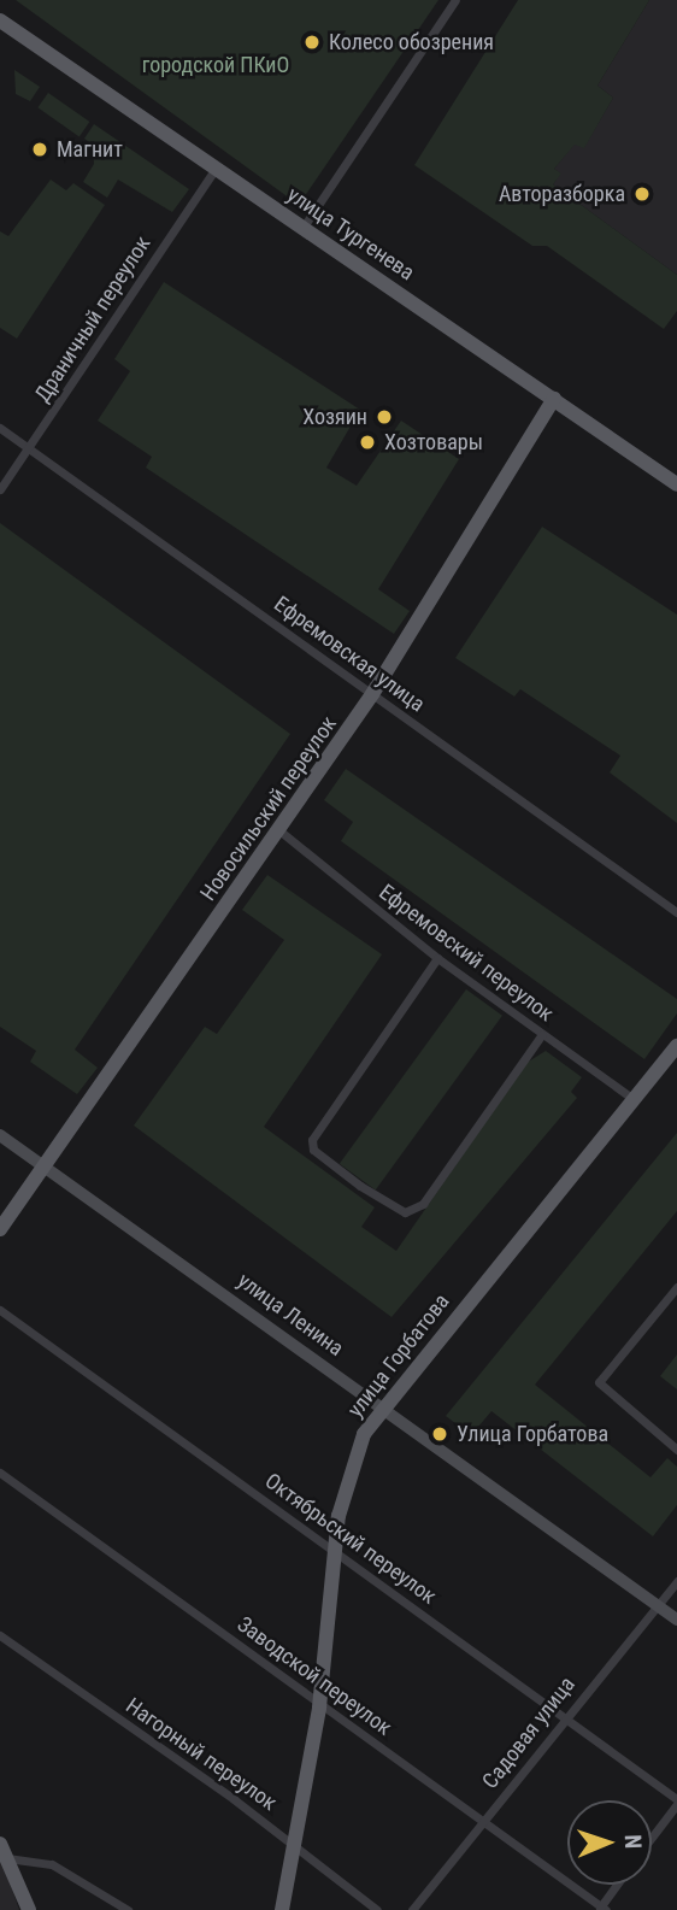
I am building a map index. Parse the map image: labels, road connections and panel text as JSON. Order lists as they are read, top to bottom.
{
  "streets": {
    "main road": [
      "улица Тургенева",
      "Новосильский переулок",
      "улица Ленина",
      "улица Горбатова"
    ],
    "street": [
      "Драничный переулок",
      "Ефремовская улица",
      "Ефремовский переулок",
      "Октябрьский переулок",
      "Заводской переулок",
      "Садовая улица",
      "Нагорный переулок"
    ]
  },
  "crossings": [
    ["улица Тургенева", "Драничный переулок"],
    ["улица Тургенева", "Новосильский переулок"],
    ["Драничный переулок", "Ефремовская улица"],
    ["Ефремовская улица", "Новосильский переулок"],
    ["Новосильский переулок", "Ефремовский переулок"],
    ["Новосильский переулок", "улица Ленина"],
    ["Ефремовский переулок", "улица Горбатова"],
    ["улица Ленина", "улица Горбатова"],
    ["улица Ленина", "Садовая улица"],
    ["улица Горбатова", "Октябрьский переулок"],
    ["улица Горбатова", "Заводской переулок"],
    ["улица Горбатова", "Нагорный переулок"],
    ["Октябрьский переулок", "Садовая улица"],
    ["Заводской переулок", "Садовая улица"]
  ],
  "parks": ["городской ПКиО"],
  "places": [
    "Колесо обозрения",
    "Магнит",
    "Авторазборка",
    "Хозяин",
    "Хозтовары",
    "Улица Горбатова"
  ],
  "north": "right"
}
